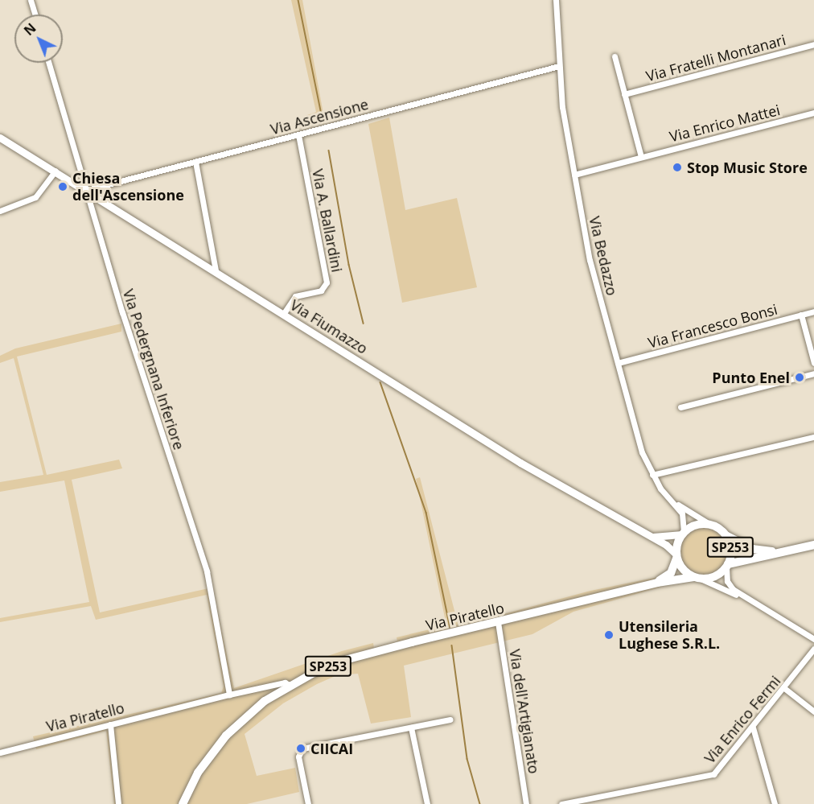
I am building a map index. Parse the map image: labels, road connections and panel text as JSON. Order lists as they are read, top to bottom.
{
  "streets": {
    "main road": ["SP253", "Via Piratello"],
    "street": [
      "Via Fratelli Montanari",
      "Via Ascensione",
      "Via Enrico Mattei",
      "Via A. Ballardini",
      "Via Bedazzo",
      "Via Francesco Bonsi",
      "Via Fiumazzo",
      "Via Pedergnana Inferiore",
      "Via dell'Artigianato",
      "Via Enrico Fermi"
    ]
  },
  "crossings": [
    ["Via Ascensione", "Via A. Ballardini"],
    ["Via Ascensione", "Via Bedazzo"],
    ["Via Ascensione", "Via Fiumazzo"],
    ["Via Ascensione", "Via Pedergnana Inferiore"],
    ["Via Enrico Mattei", "Via Bedazzo"],
    ["Via A. Ballardini", "Via Fiumazzo"],
    ["Via Bedazzo", "Via Francesco Bonsi"],
    ["Via Bedazzo", "Via Fiumazzo"],
    ["Via Bedazzo", "SP253"],
    ["Via Bedazzo", "Via Piratello"],
    ["Via Fiumazzo", "Via Pedergnana Inferiore"],
    ["Via Fiumazzo", "SP253"],
    ["Via Fiumazzo", "Via Piratello"],
    ["Via Pedergnana Inferiore", "Via Piratello"],
    ["SP253", "Via Piratello"],
    ["Via Piratello", "Via dell'Artigianato"]
  ],
  "places": [
    "Stop Music Store",
    "Chiesa dell'Ascensione",
    "Punto Enel",
    "Utensileria Lughese S.R.L.",
    "CIICAI"
  ],
  "north": "top left"
}
